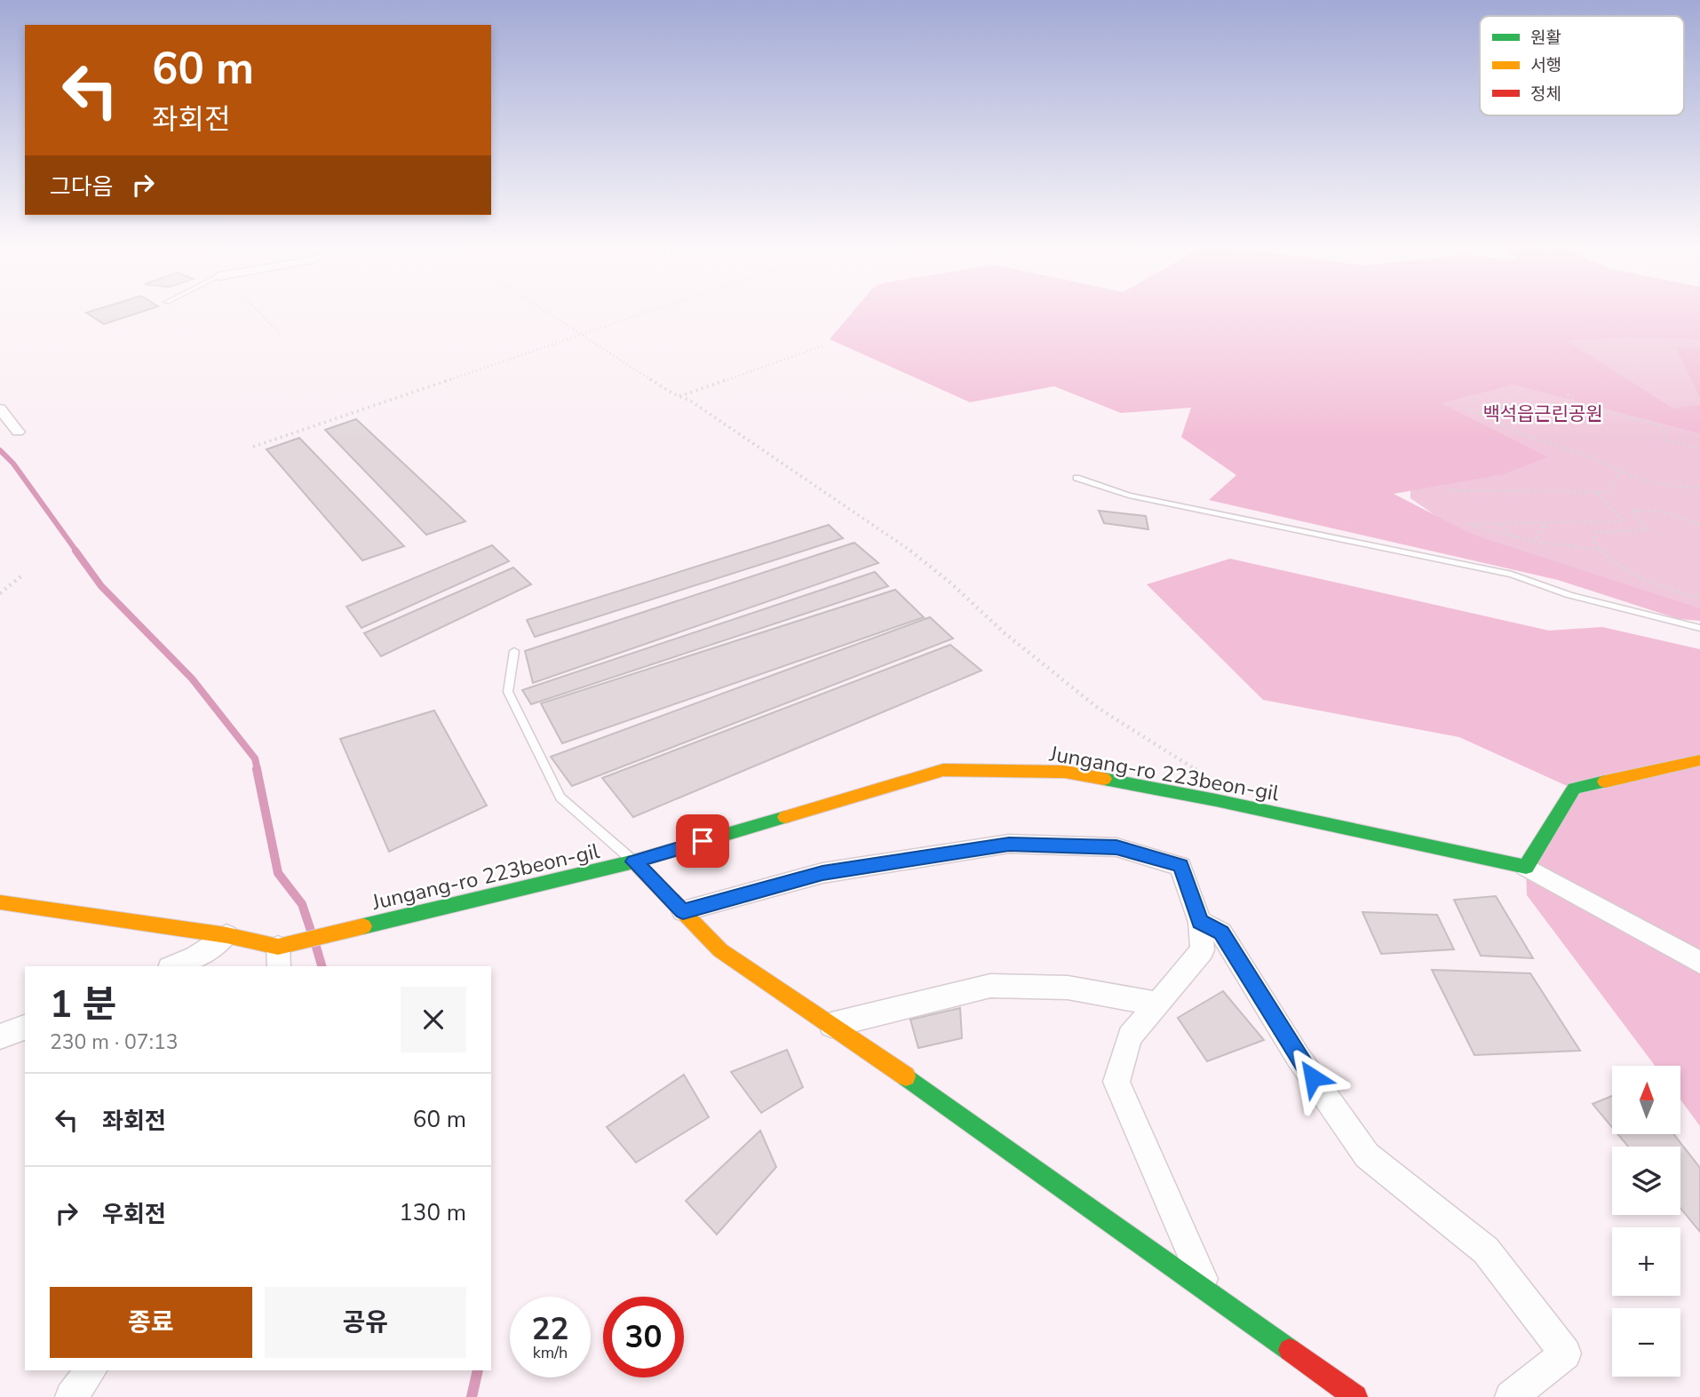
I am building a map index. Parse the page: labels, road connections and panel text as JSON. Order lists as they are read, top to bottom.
{
  "streets": {
    "street": ["Jungang-ro 223beon-gil"]
  },
  "parks": ["백석읍근린공원"],
  "legend": ["원활", "서행", "정체"],
  "north": "top",
  "page": {
    "turn": ["60 m", "좌회전"],
    "then": "그다음",
    "heading": ["1 분", "230 m · 07:13"],
    "map_buttons": ["+", "−"],
    "list": [
      {
        "name": "좌회전",
        "value": "60 m"
      },
      {
        "name": "우회전",
        "value": "130 m"
      }
    ],
    "buttons": ["종료", "공유"],
    "speed": "22 km/h",
    "limit": "30"
  }
}
